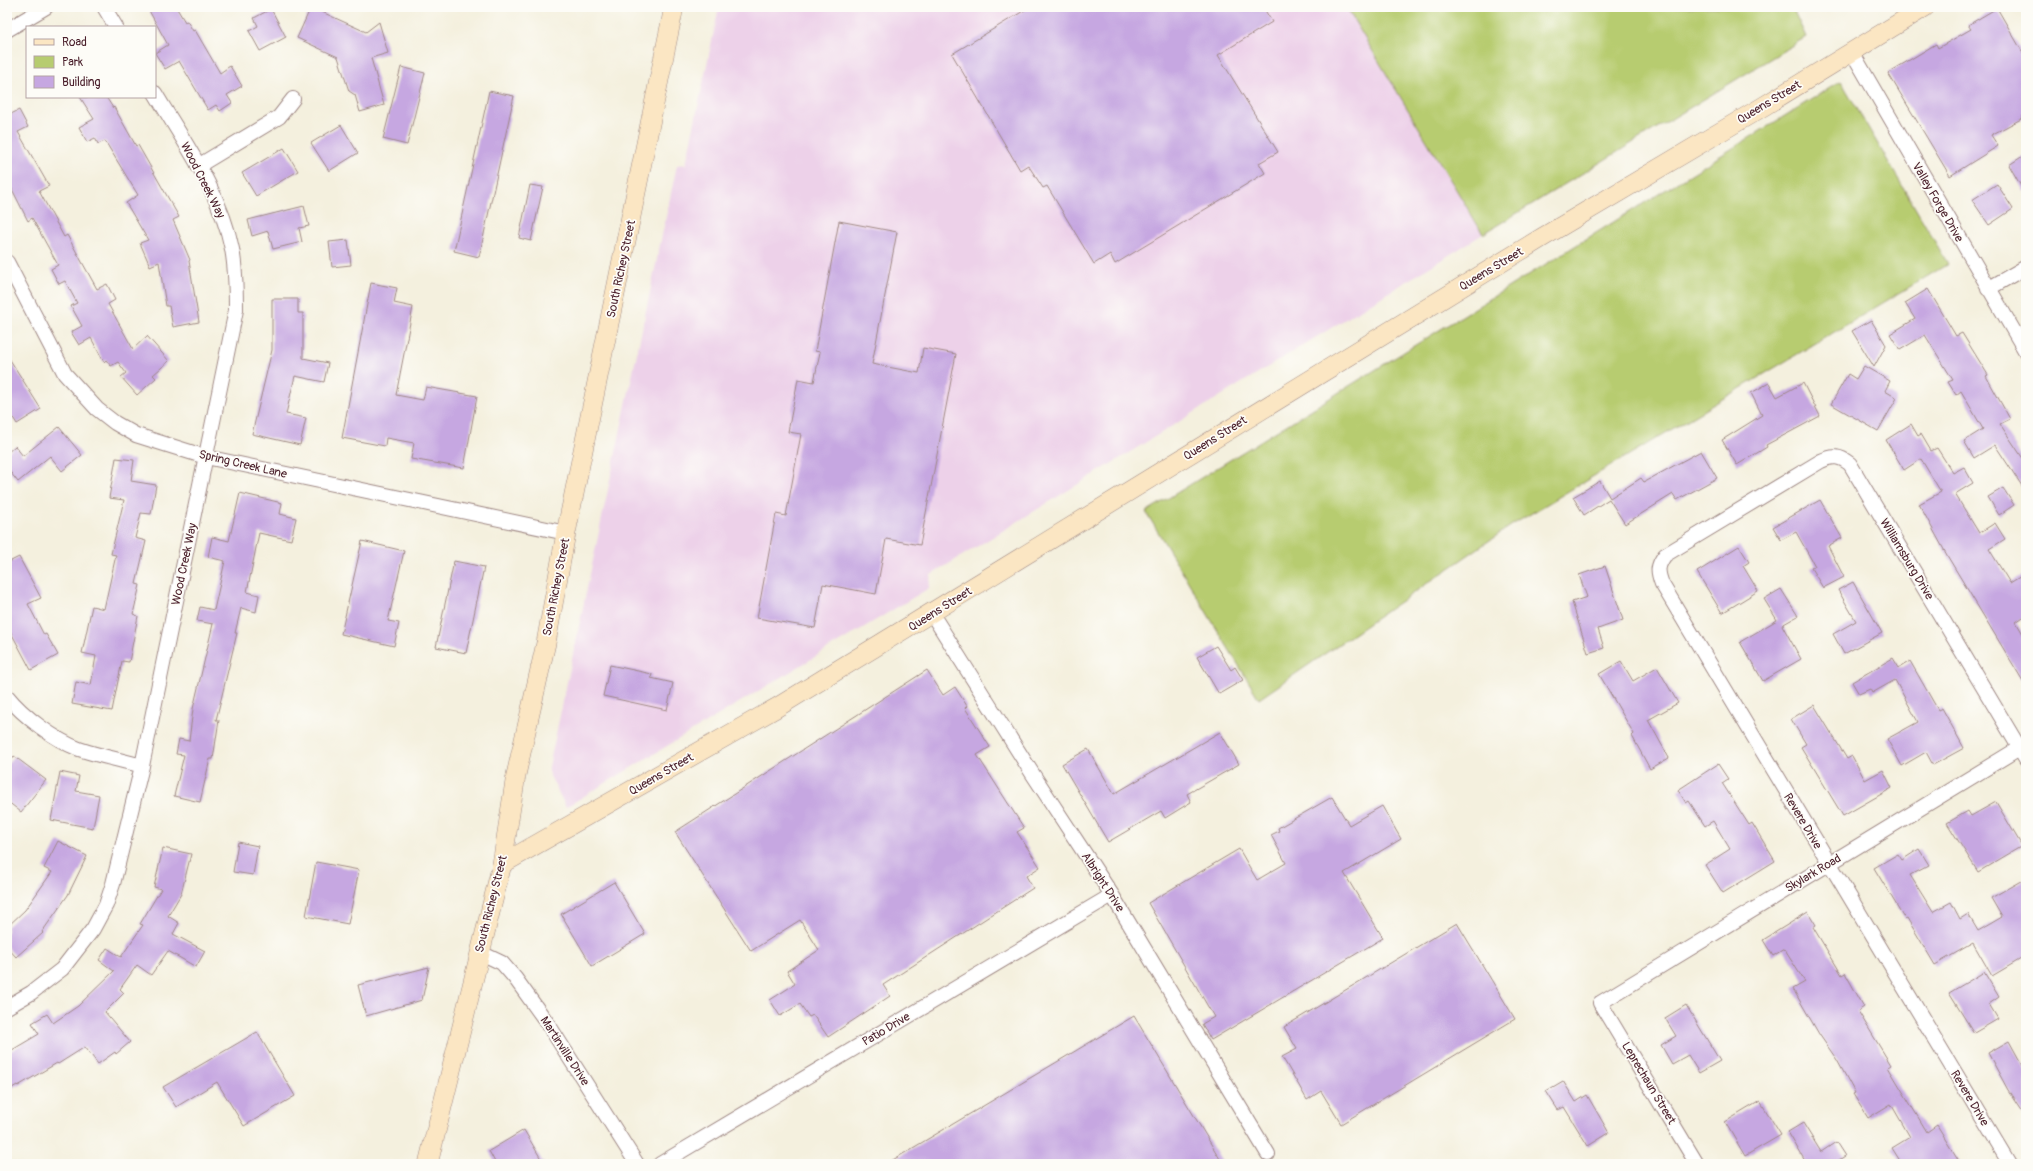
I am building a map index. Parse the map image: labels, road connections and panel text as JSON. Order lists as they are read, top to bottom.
{
  "streets": {
    "street": [
      "Queens Street",
      "Wood Creek Way",
      "Valley Forge Drive",
      "South Richey Street",
      "Spring Creek Lane",
      "Williamsburg Drive",
      "Revere Drive",
      "Skylark Road",
      "Albright Drive",
      "Patio Drive",
      "Martinville Drive",
      "Leprechaun Street"
    ]
  },
  "crossings": [
    ["Queens Street", "Valley Forge Drive"],
    ["Queens Street", "South Richey Street"],
    ["Queens Street", "Albright Drive"],
    ["Wood Creek Way", "Spring Creek Lane"],
    ["South Richey Street", "Spring Creek Lane"],
    ["South Richey Street", "Martinville Drive"],
    ["Williamsburg Drive", "Revere Drive"],
    ["Williamsburg Drive", "Skylark Road"],
    ["Revere Drive", "Skylark Road"],
    ["Skylark Road", "Leprechaun Street"],
    ["Albright Drive", "Patio Drive"]
  ],
  "legend": ["Road", "Park", "Building"]
}
